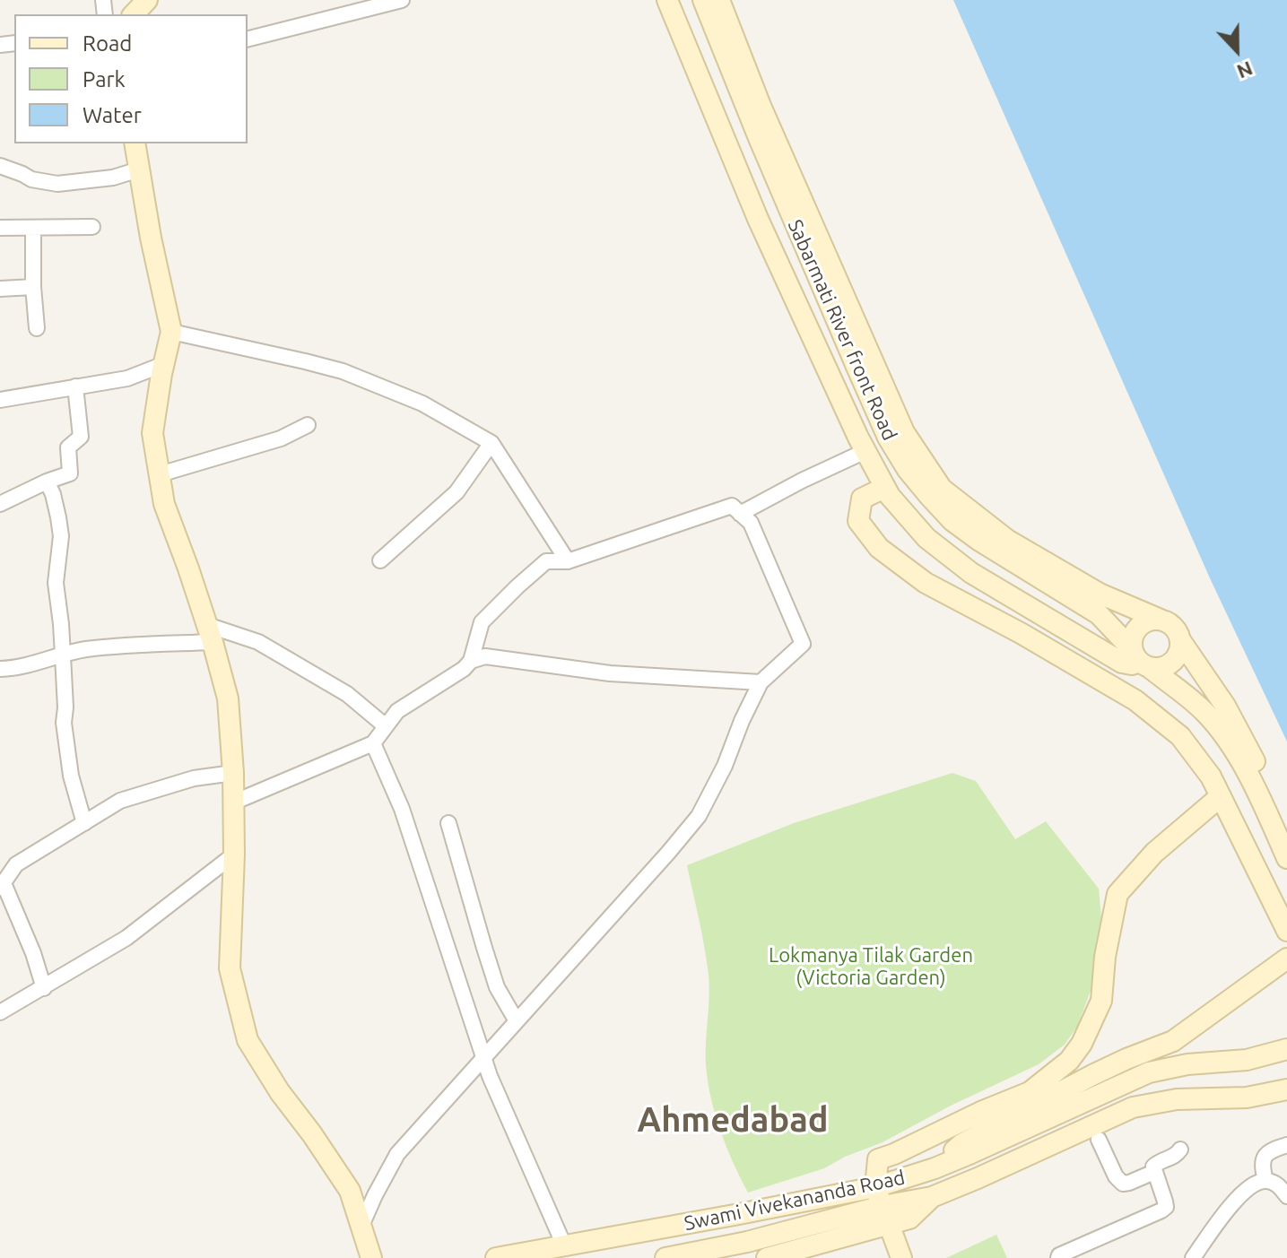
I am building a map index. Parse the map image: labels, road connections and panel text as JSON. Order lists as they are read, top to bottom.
{
  "streets": {
    "main road": ["Sabarmati River front Road", "Swami Vivekananda Road"]
  },
  "districts": ["Ahmedabad"],
  "parks": ["Lokmanya Tilak Garden (Victoria Garden)"],
  "legend": ["Road", "Park", "Water"],
  "north": "bottom"
}
